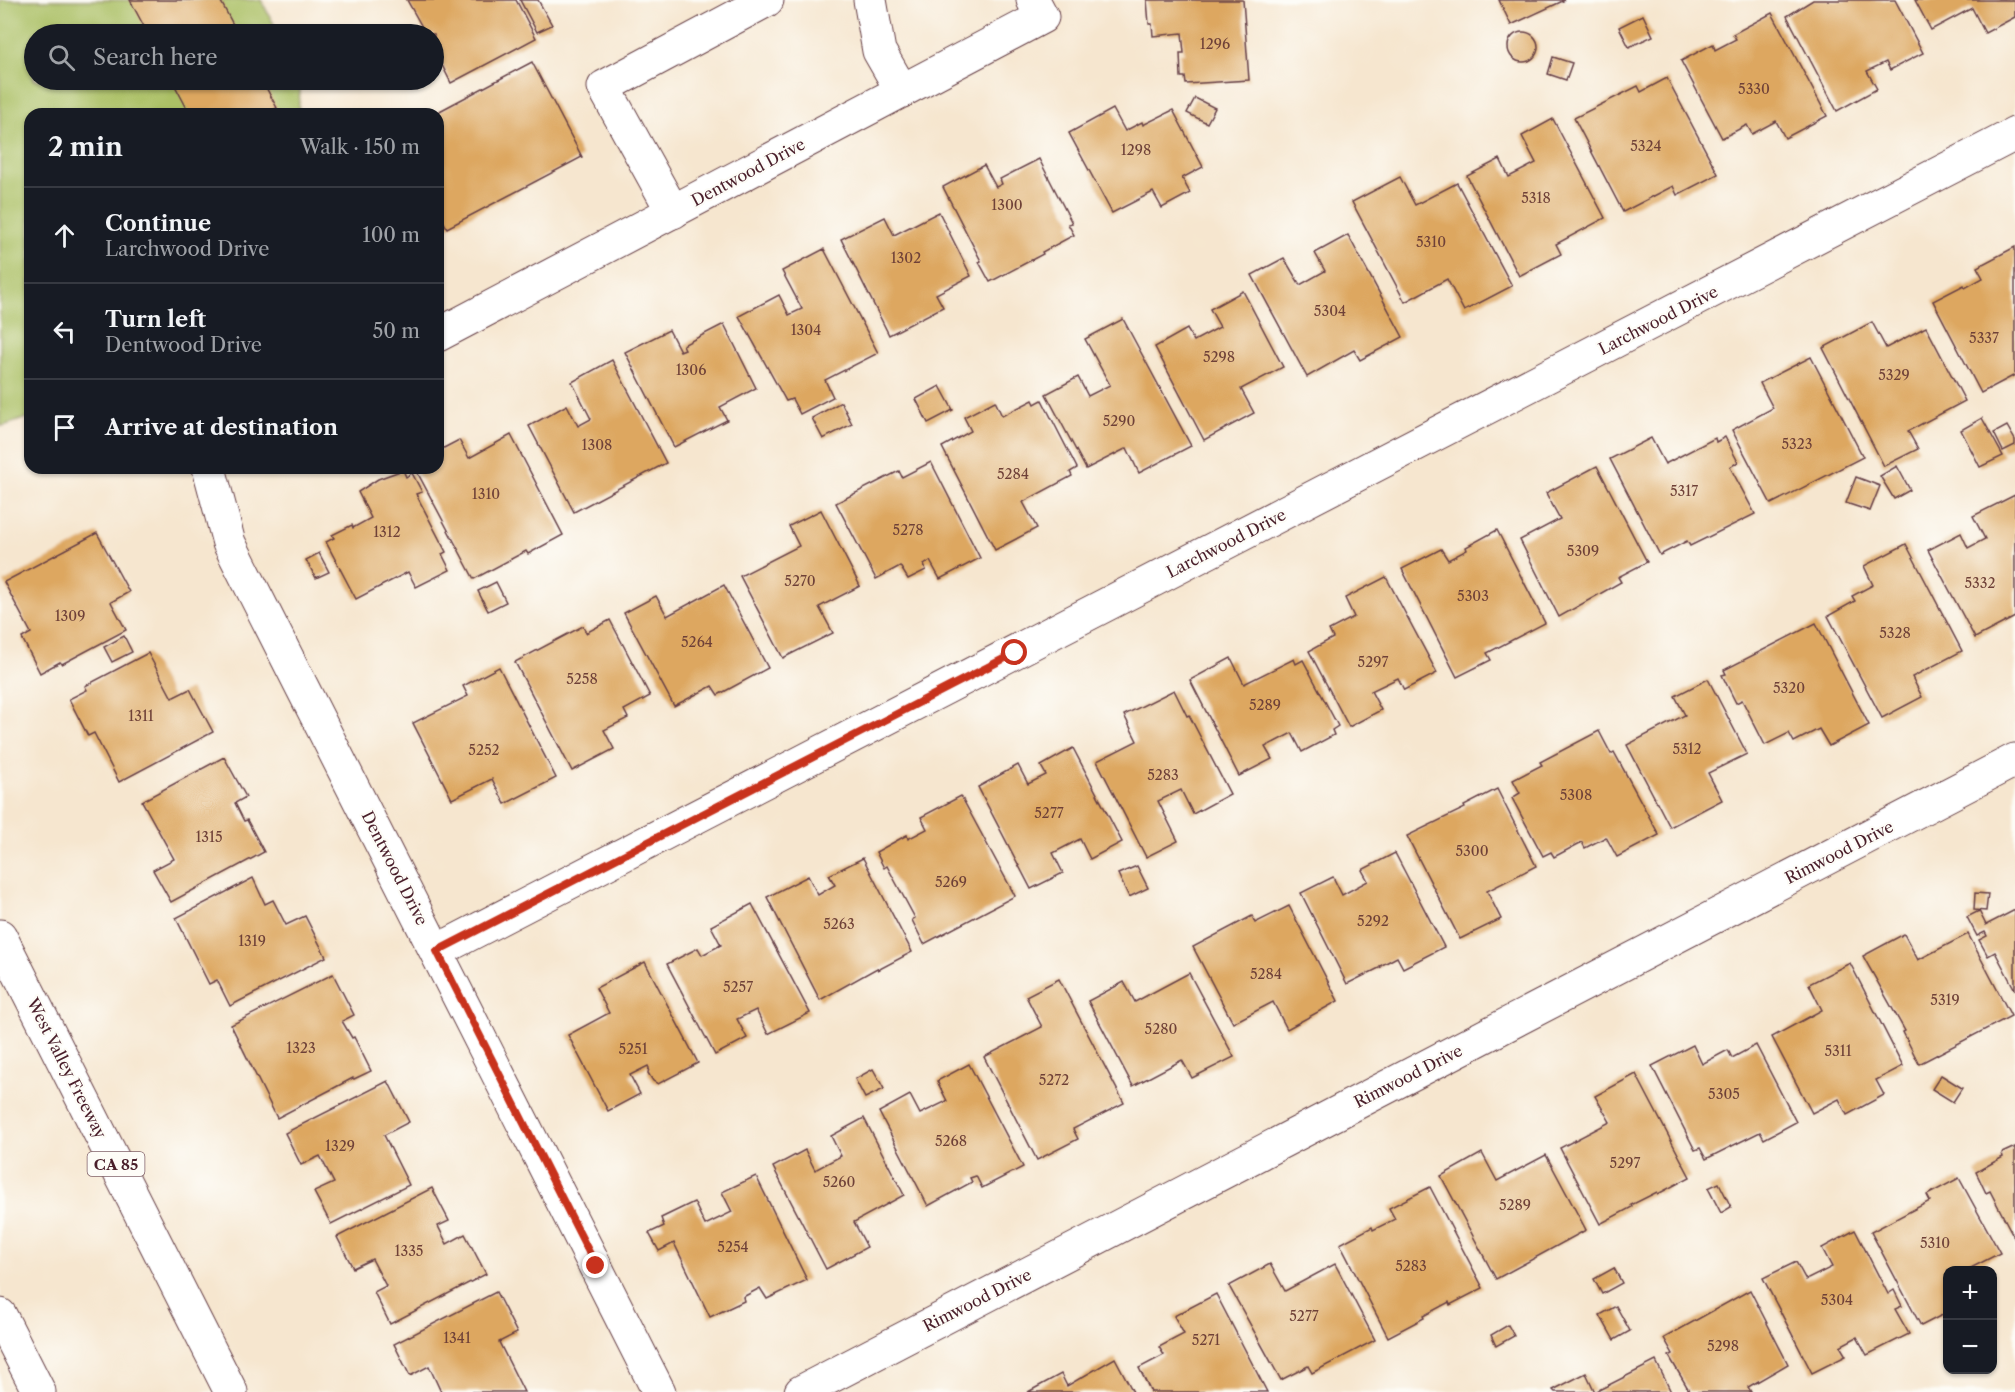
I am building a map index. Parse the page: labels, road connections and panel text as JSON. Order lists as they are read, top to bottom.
{
  "streets": {
    "main road": [
      "Dentwood Drive",
      "Larchwood Drive",
      "Rimwood Drive",
      "West Valley Freeway",
      "CA 85"
    ]
  },
  "crossings": [
    ["Dentwood Drive", "Larchwood Drive"]
  ],
  "house_numbers": [
    "1296",
    "5330",
    "5324",
    "1298",
    "5318",
    "1300",
    "5310",
    "1302",
    "5304",
    "1304",
    "5337",
    "5298",
    "1306",
    "5329",
    "5290",
    "5323",
    "1308",
    "5284",
    "5317",
    "1310",
    "5278",
    "1312",
    "5309",
    "5270",
    "5332",
    "5303",
    "1309",
    "5328",
    "5264",
    "5297",
    "5258",
    "5320",
    "5289",
    "1311",
    "5312",
    "5252",
    "5283",
    "5308",
    "5277",
    "1315",
    "5300",
    "5269",
    "5292",
    "5263",
    "1319",
    "5284",
    "5257",
    "5319",
    "5280",
    "1323",
    "5251",
    "5311",
    "5272",
    "5305",
    "5268",
    "1329",
    "5297",
    "5260",
    "5289",
    "5310",
    "5254",
    "1335",
    "5283",
    "5304",
    "5277",
    "1341",
    "5271",
    "5298"
  ],
  "page": {
    "search": "Search here",
    "heading": ["2 min", "Walk · 150 m"],
    "list": [
      ["Continue", "Larchwood Drive", "100 m"],
      ["Turn left", "Dentwood Drive", "50 m"],
      "Arrive at destination"
    ],
    "map_buttons": ["+", "−"]
  }
}
